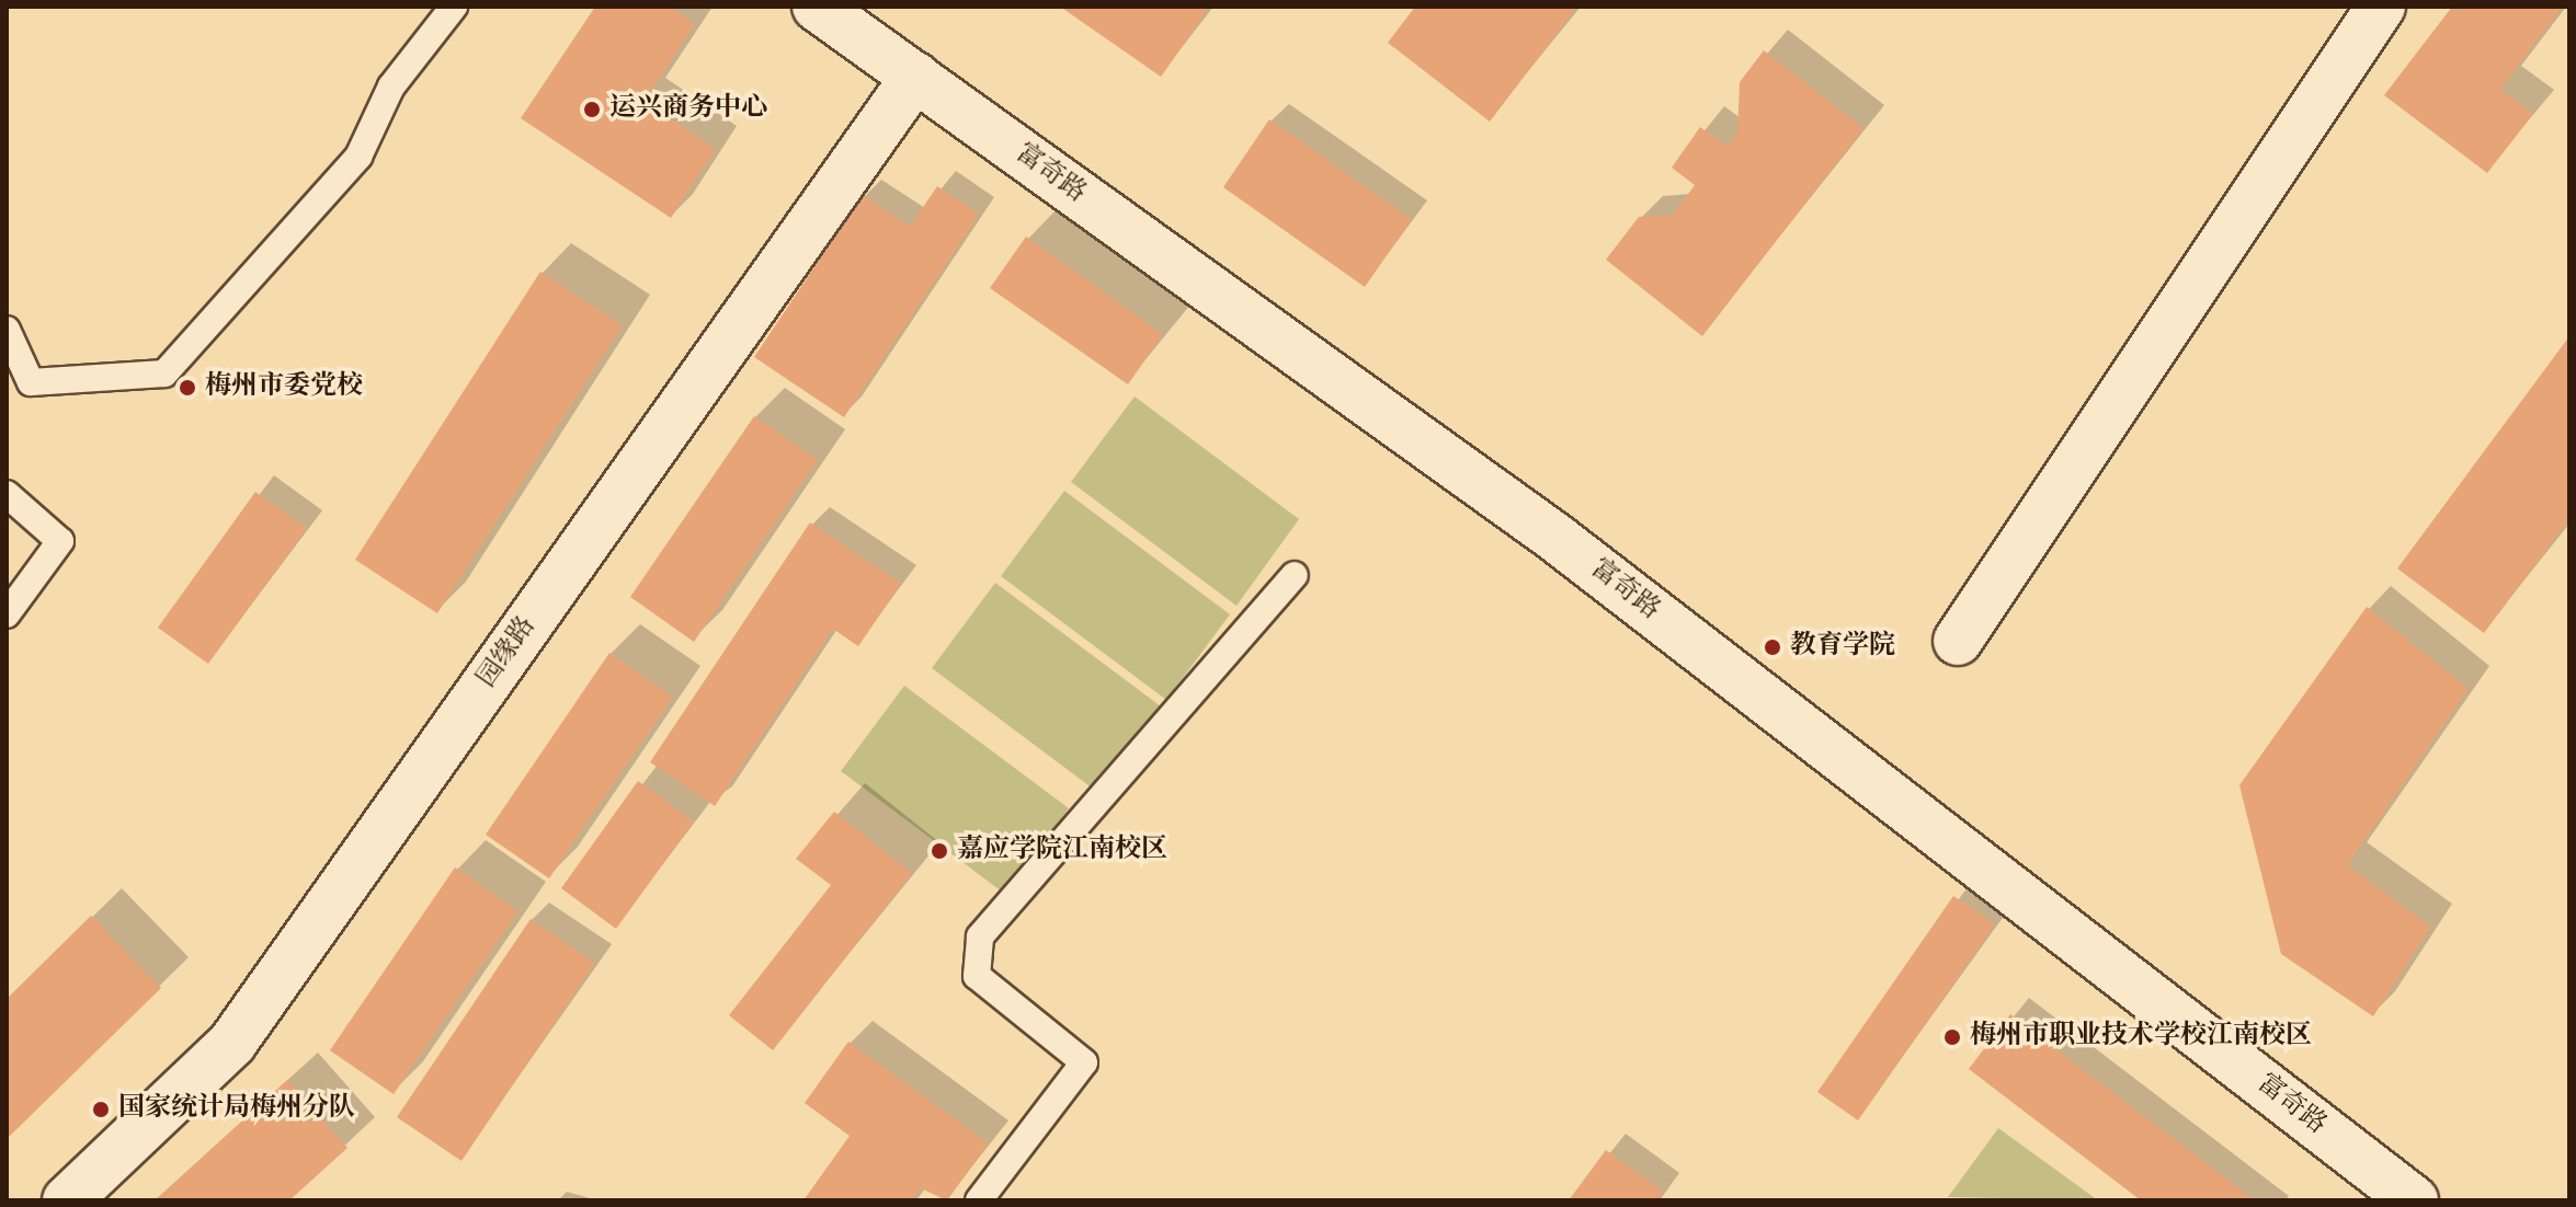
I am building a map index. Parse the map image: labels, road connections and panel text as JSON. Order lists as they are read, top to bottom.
{
  "streets": {
    "street": ["富奇路", "园缘路"]
  },
  "crossings": [
    ["富奇路", "园缘路"]
  ],
  "places": [
    "运兴商务中心",
    "梅州市委党校",
    "教育学院",
    "嘉应学院江南校区",
    "梅州市职业技术学校江南校区",
    "国家统计局梅州分队"
  ]
}
